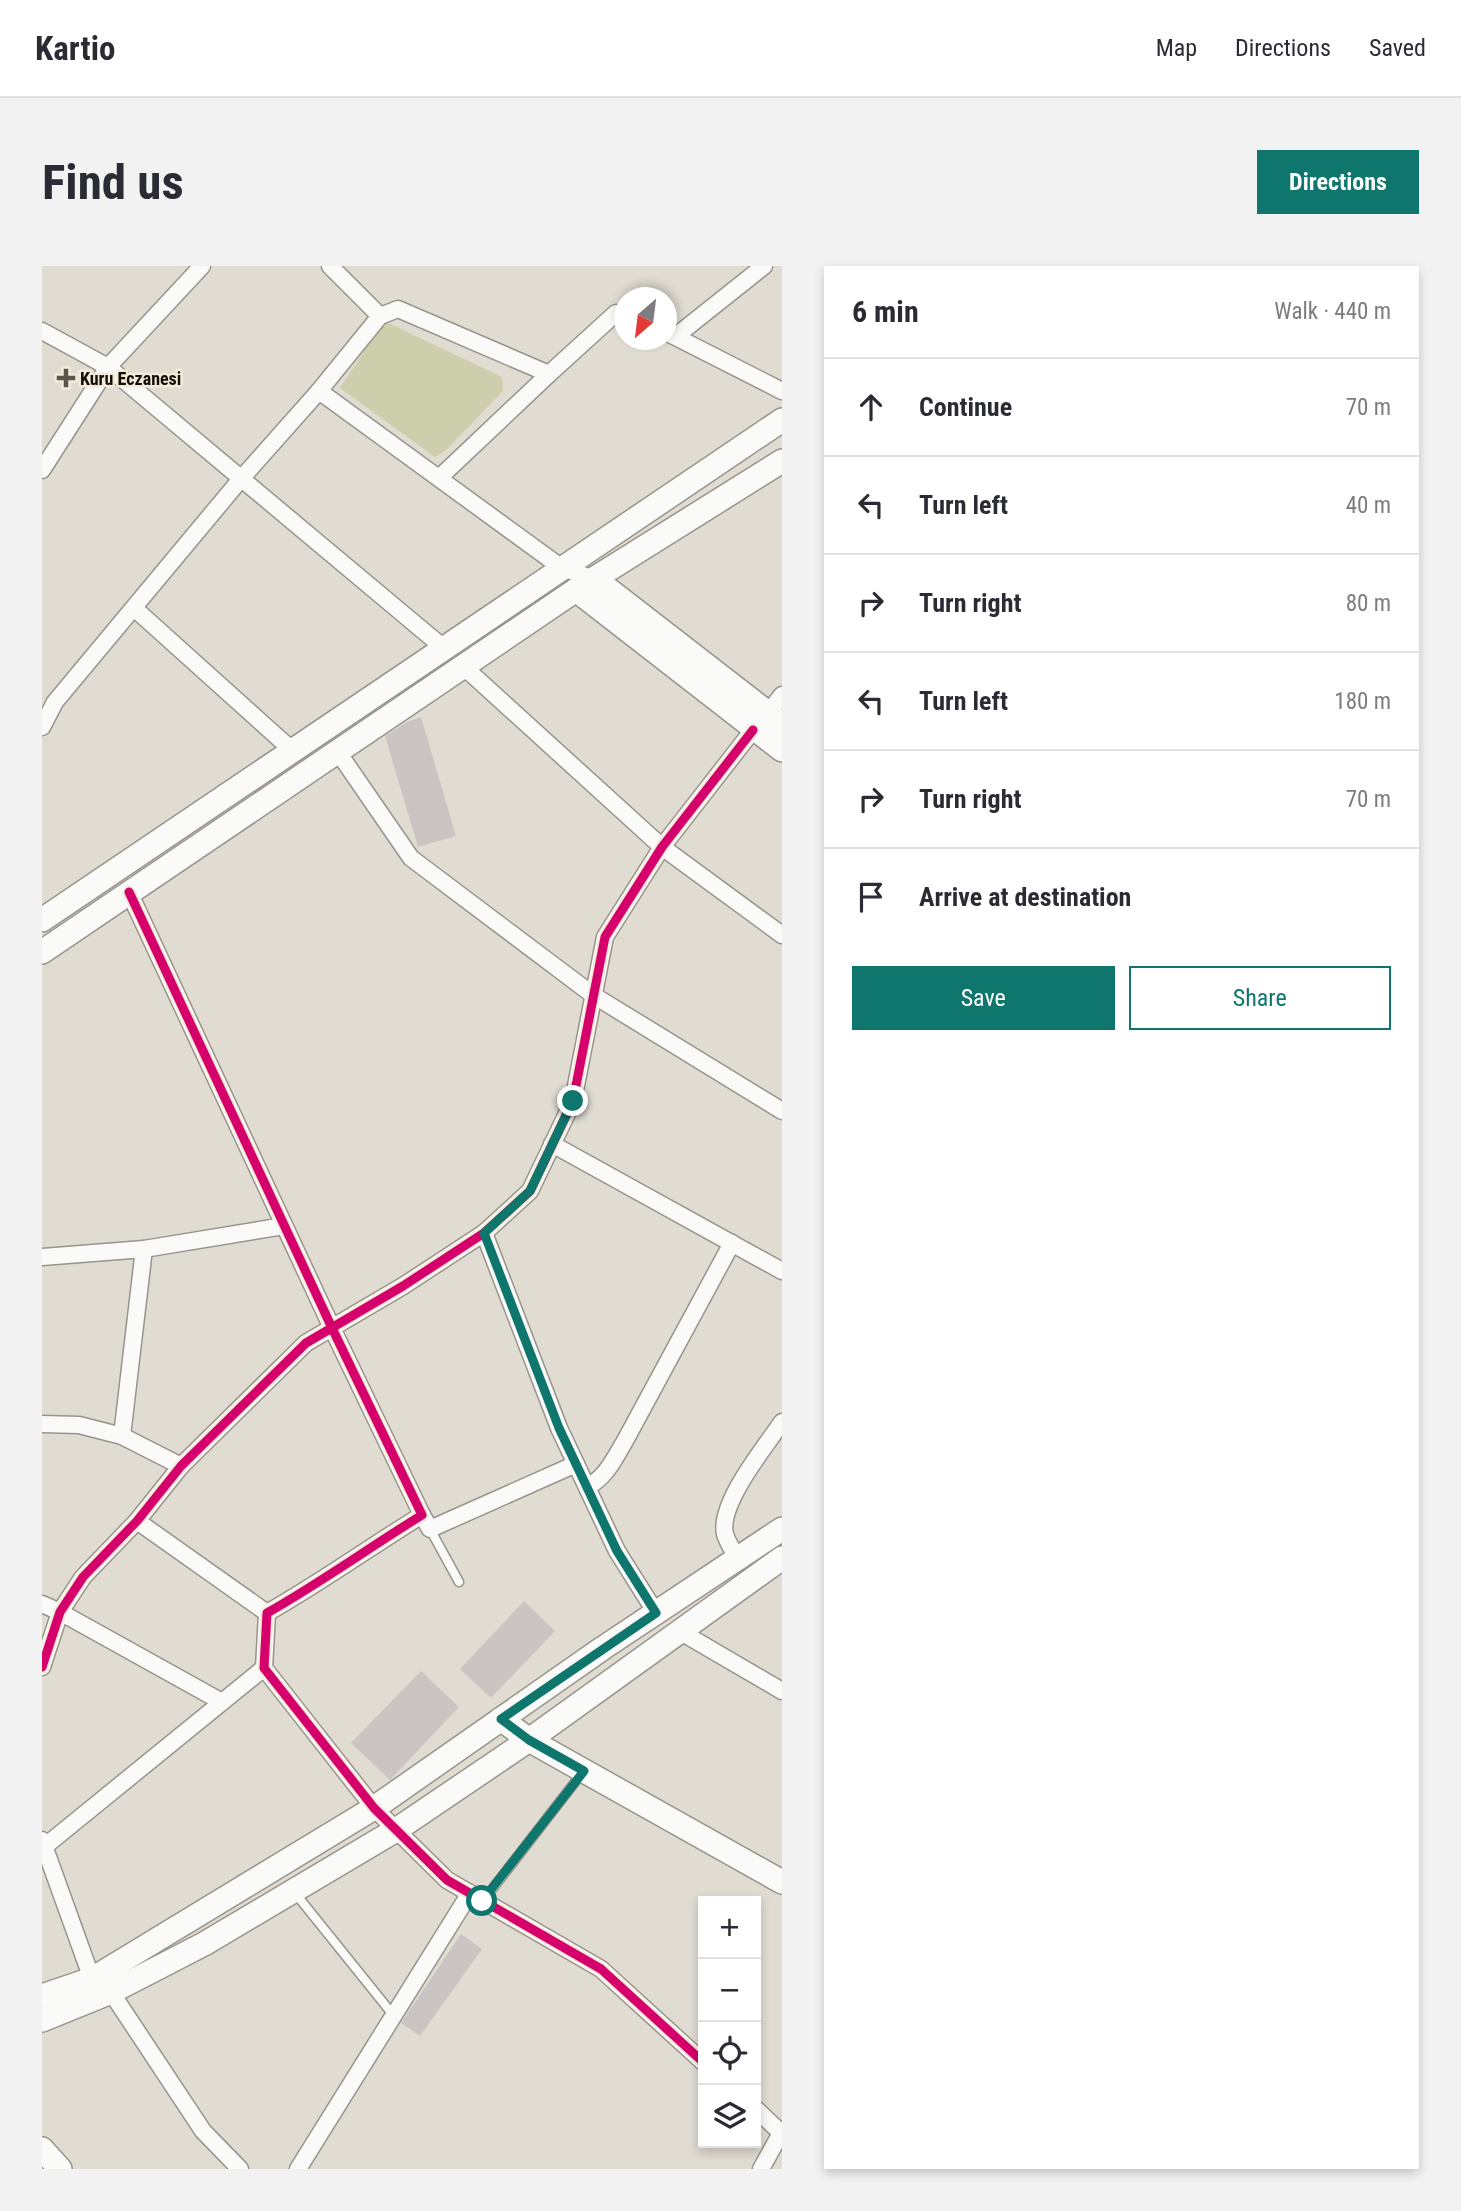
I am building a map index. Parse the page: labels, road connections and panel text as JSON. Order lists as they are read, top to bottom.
{
  "places": {
    "health": ["Kuru Eczanesi"]
  },
  "north": "bottom left",
  "page": {
    "header": "Kartio",
    "nav": ["Map", "Directions", "Saved"],
    "buttons": [
      "Directions",
      ["Save", "Share"]
    ],
    "title": "Find us",
    "heading": ["6 min", "Walk · 440 m"],
    "list": [
      ["Continue", "70 m"],
      ["Turn left", "40 m"],
      ["Turn right", "80 m"],
      ["Turn left", "180 m"],
      ["Turn right", "70 m"],
      "Arrive at destination"
    ],
    "map_buttons": ["+", "−"]
  }
}
